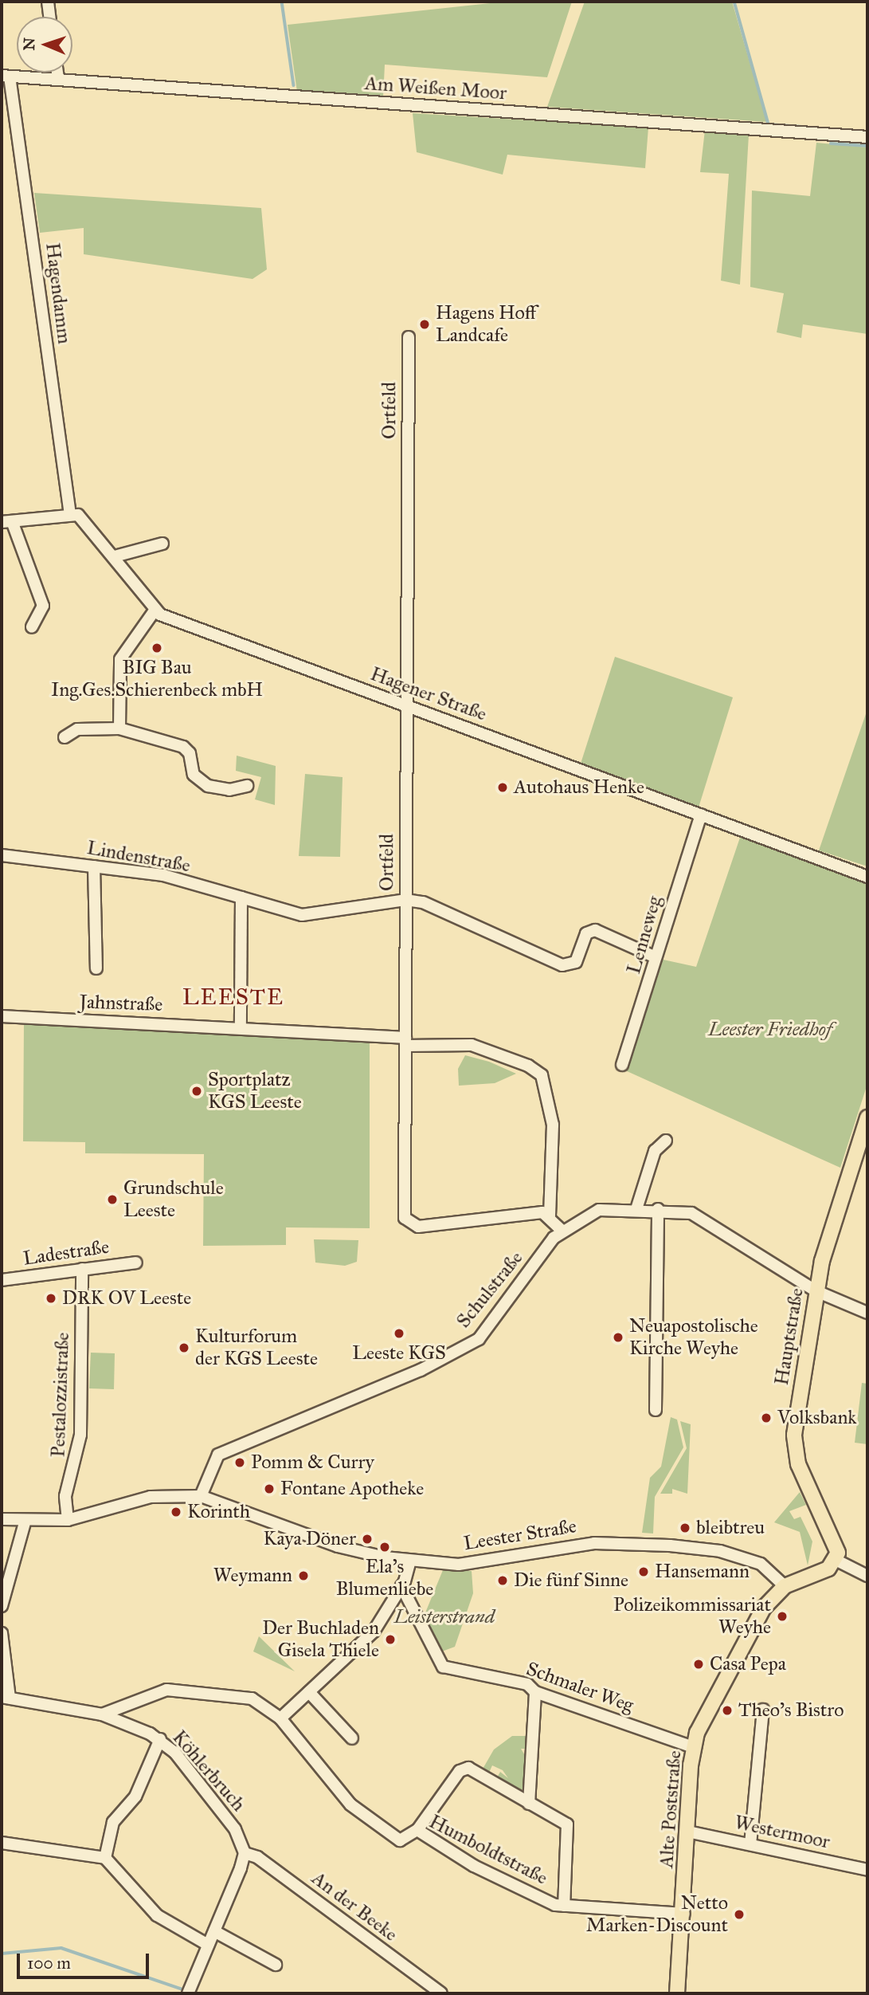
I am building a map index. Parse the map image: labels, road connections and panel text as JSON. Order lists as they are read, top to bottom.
{
  "streets": {
    "main road": ["Hauptstraße", "Alte Poststraße"],
    "street": [
      "Am Weißen Moor",
      "Hagendamm",
      "Ortfeld",
      "Hagener Straße",
      "Lindenstraße",
      "Lenneweg",
      "Jahnstraße",
      "Ladestraße",
      "Schulstraße",
      "Pestalozzistraße",
      "Leester Straße",
      "Schmaler Weg",
      "Köhlerbruch",
      "Westermoor",
      "Humboldtstraße",
      "An der Beeke"
    ]
  },
  "crossings": [
    ["Am Weißen Moor", "Hagendamm"],
    ["Ortfeld", "Hagener Straße"],
    ["Ortfeld", "Lindenstraße"],
    ["Ortfeld", "Jahnstraße"],
    ["Hagener Straße", "Lenneweg"],
    ["Ladestraße", "Pestalozzistraße"],
    ["Schulstraße", "Hauptstraße"],
    ["Schulstraße", "Leester Straße"],
    ["Pestalozzistraße", "Leester Straße"],
    ["Leester Straße", "Alte Poststraße"],
    ["Schmaler Weg", "Alte Poststraße"],
    ["Köhlerbruch", "An der Beeke"],
    ["Alte Poststraße", "Westermoor"],
    ["Alte Poststraße", "Humboldtstraße"]
  ],
  "districts": ["LEESTE"],
  "parks": ["Leester Friedhof", "Leisterstrand"],
  "places": [
    "Hagens Hoff Landcafe",
    "BIG Bau Ing.Ges.Schierenbeck mbH",
    "Autohaus Henke",
    "Sportplatz KGS Leeste",
    "Grundschule Leeste",
    "DRK OV Leeste",
    "Leeste KGS",
    "Neuapostolische Kirche Weyhe",
    "Kulturforum der KGS Leeste",
    "Volksbank",
    "Pomm & Curry",
    "Fontane Apotheke",
    "Korinth",
    "bleibtreu",
    "Kaya Döner",
    "Ela's Blumenliebe",
    "Hansemann",
    "Weymann",
    "Die fünf Sinne",
    "Polizeikommissariat Weyhe",
    "Der Buchladen Gisela Thiele",
    "Casa Pepa",
    "Theo's Bistro",
    "Netto Marken-Discount"
  ],
  "scale_bar": "100 m",
  "north": "left"
}
